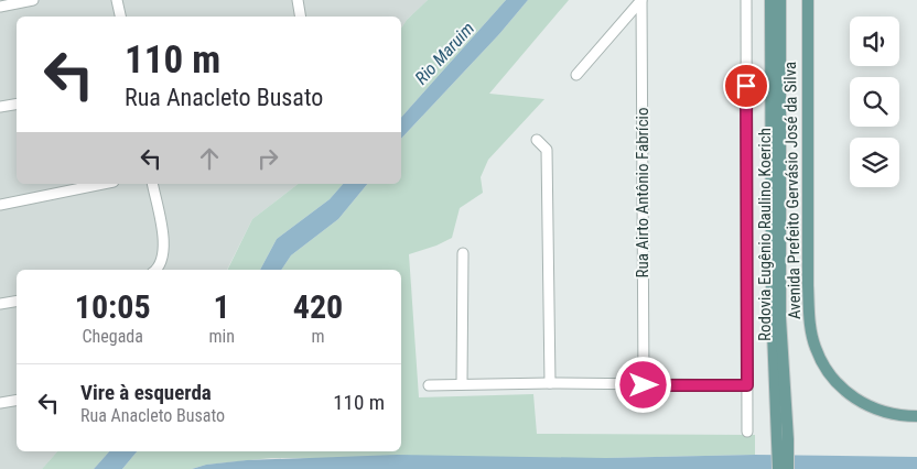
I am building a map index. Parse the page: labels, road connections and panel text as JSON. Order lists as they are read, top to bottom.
{
  "streets": {
    "main road": ["Avenida Prefeito Gervásio José da Silva", "Rodovia Eugênio Raulino Koerich"],
    "street": ["Rua Airto Antônio Fabrício"]
  },
  "water": ["Rio Maruim"],
  "page": {
    "turn": ["110 m", "Rua Anacleto Busato"],
    "eta": [
      "10:05",
      "Chegada",
      "1",
      "min",
      "420",
      "m"
    ],
    "list": [
      {
        "name": "Vire à esquerda",
        "note": "Rua Anacleto Busato",
        "value": "110 m"
      }
    ]
  }
}
